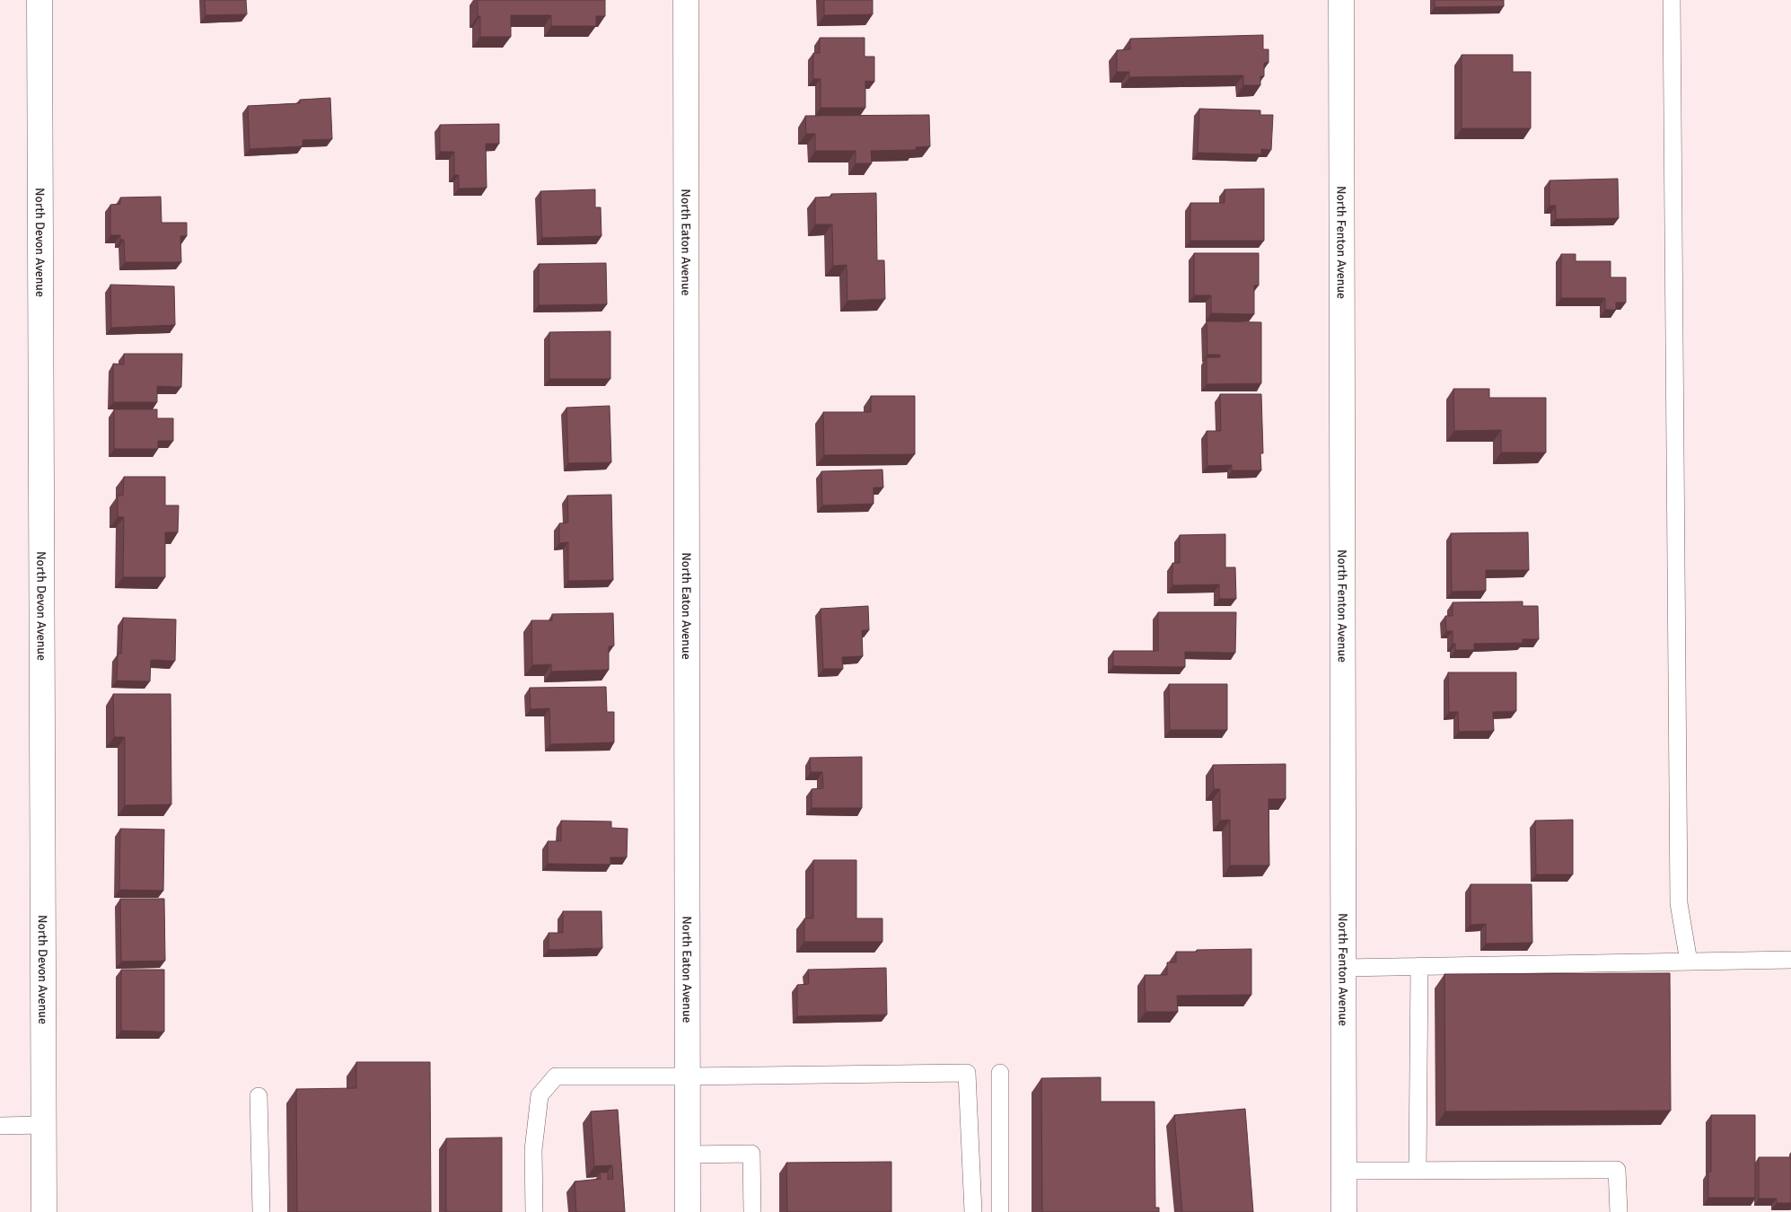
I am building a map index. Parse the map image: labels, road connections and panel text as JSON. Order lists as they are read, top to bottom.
{
  "streets": {
    "street": ["North Devon Avenue", "North Eaton Avenue", "North Fenton Avenue"]
  }
}
